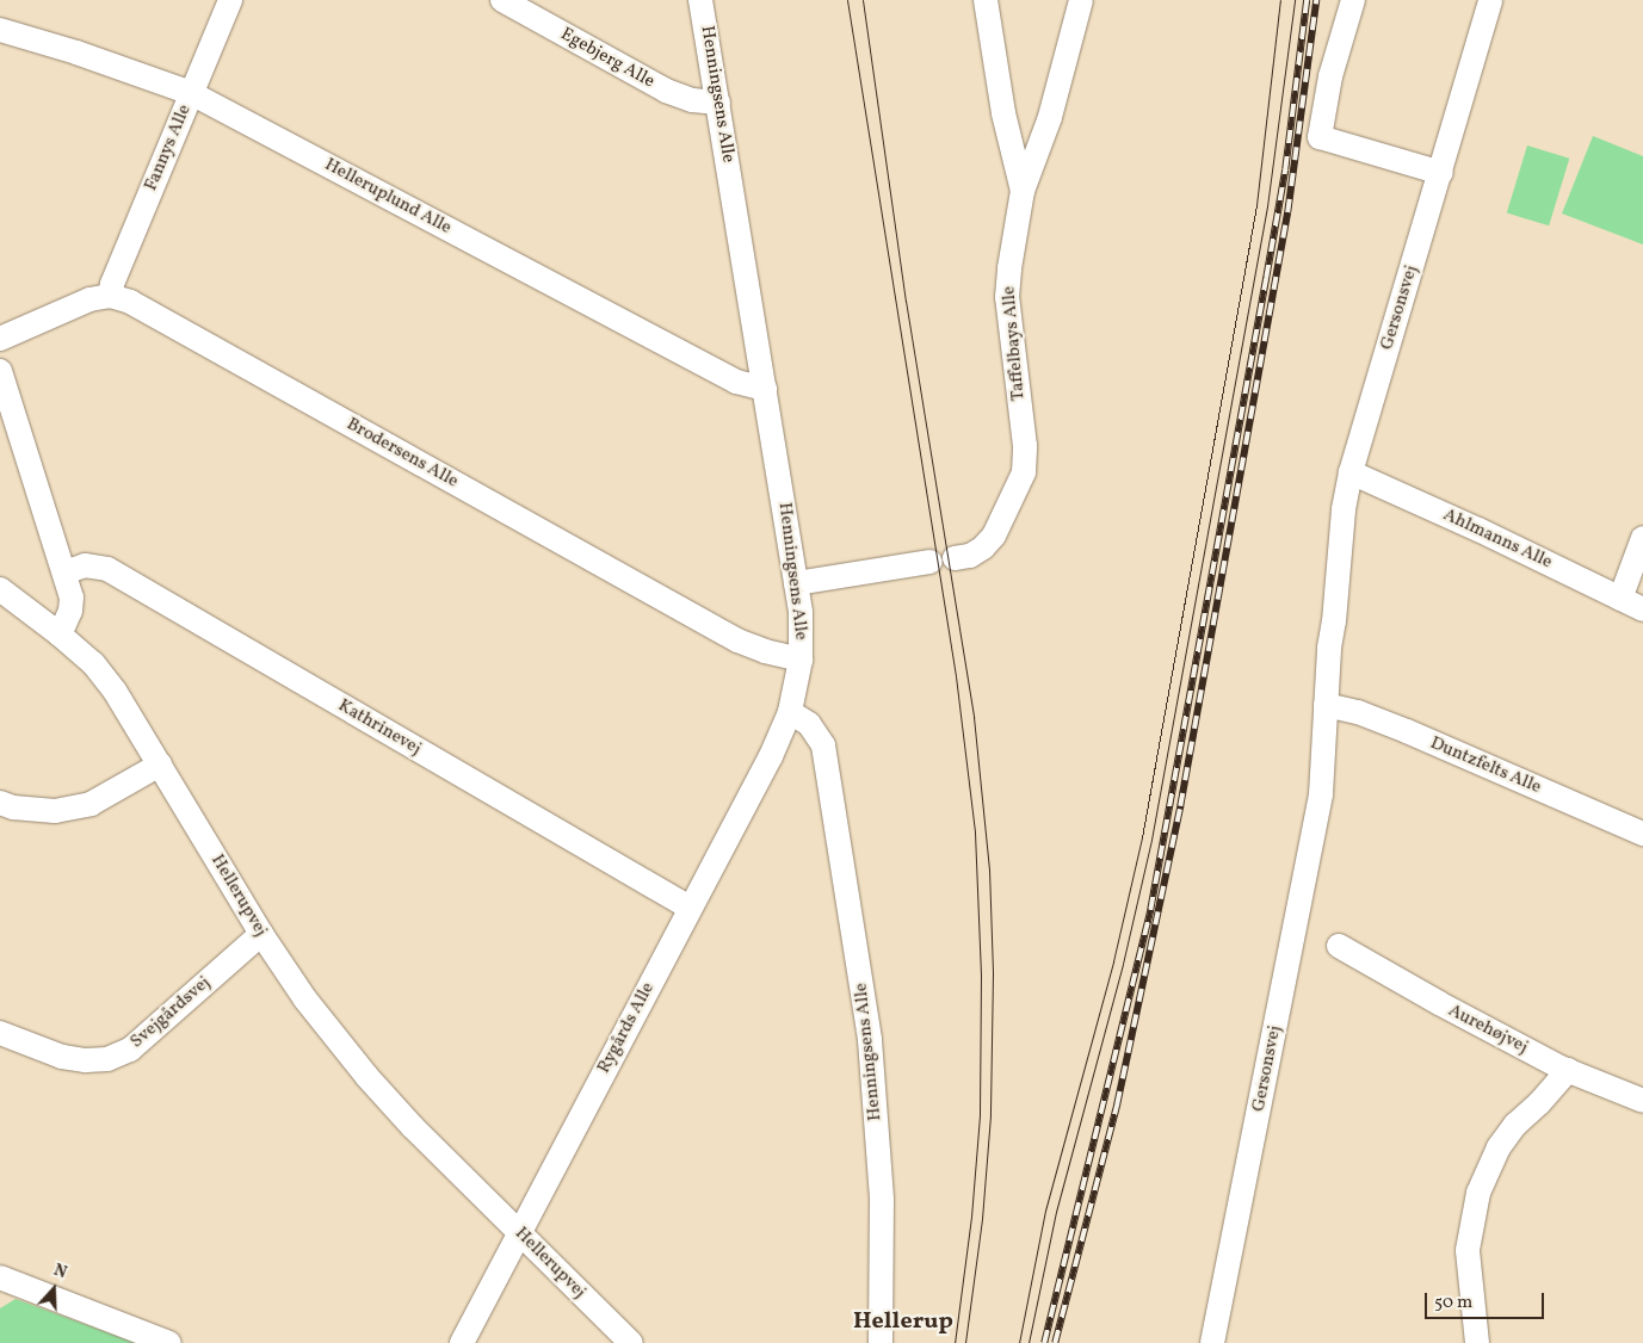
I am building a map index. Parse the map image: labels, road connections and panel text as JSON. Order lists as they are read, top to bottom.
{
  "streets": {
    "street": [
      "Egebjerg Alle",
      "Henningsens Alle",
      "Fannys Alle",
      "Helleruplund Alle",
      "Gersonsvej",
      "Taffelbays Alle",
      "Brodersens Alle",
      "Ahlmanns Alle",
      "Kathrinevej",
      "Duntzfelts Alle",
      "Hellerupvej",
      "Svejgårdsvej",
      "Rygårds Alle",
      "Aurehøjvej"
    ]
  },
  "crossings": [
    ["Egebjerg Alle", "Henningsens Alle"],
    ["Henningsens Alle", "Helleruplund Alle"],
    ["Henningsens Alle", "Taffelbays Alle"],
    ["Henningsens Alle", "Brodersens Alle"],
    ["Henningsens Alle", "Rygårds Alle"],
    ["Fannys Alle", "Helleruplund Alle"],
    ["Fannys Alle", "Brodersens Alle"],
    ["Gersonsvej", "Ahlmanns Alle"],
    ["Gersonsvej", "Duntzfelts Alle"],
    ["Kathrinevej", "Rygårds Alle"],
    ["Hellerupvej", "Svejgårdsvej"],
    ["Hellerupvej", "Rygårds Alle"]
  ],
  "districts": ["Hellerup"],
  "scale_bar": "50 m",
  "north": "top"
}
